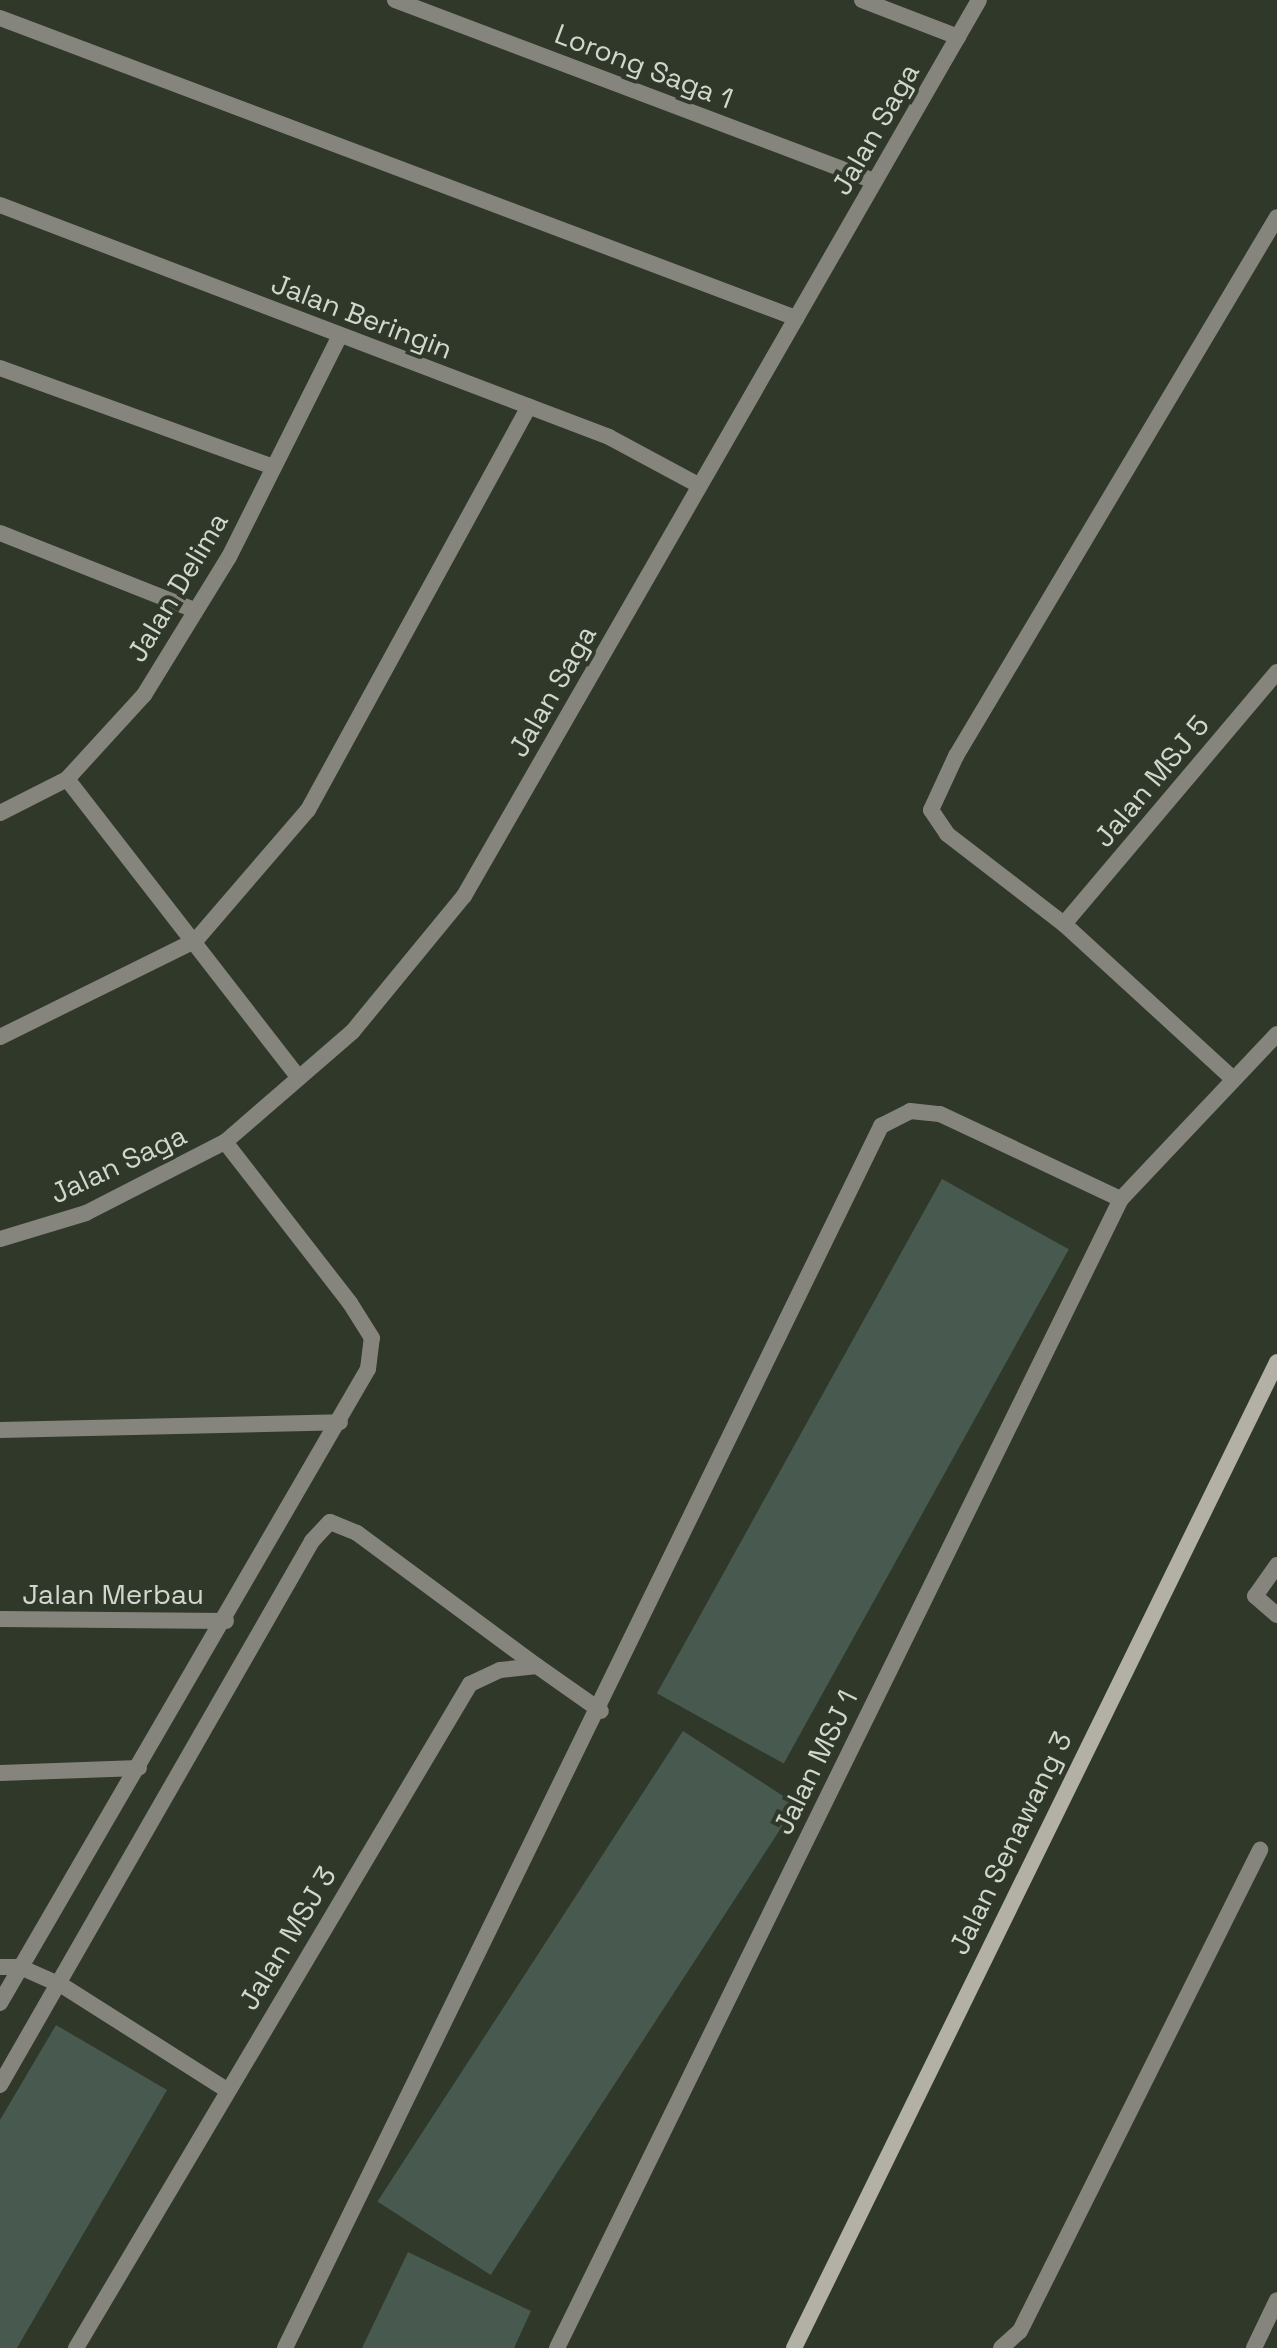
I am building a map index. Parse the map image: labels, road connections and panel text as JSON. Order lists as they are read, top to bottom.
{
  "streets": {
    "street": [
      "Lorong Saga 1",
      "Jalan Saga",
      "Jalan Beringin",
      "Jalan Delima",
      "Jalan MSJ 5",
      "Jalan Merbau",
      "Jalan MSJ 1",
      "Jalan Senawang 3",
      "Jalan MSJ 3"
    ]
  },
  "crossings": [
    ["Lorong Saga 1", "Jalan Saga"],
    ["Jalan Saga", "Jalan Beringin"],
    ["Jalan Beringin", "Jalan Delima"]
  ]
}
